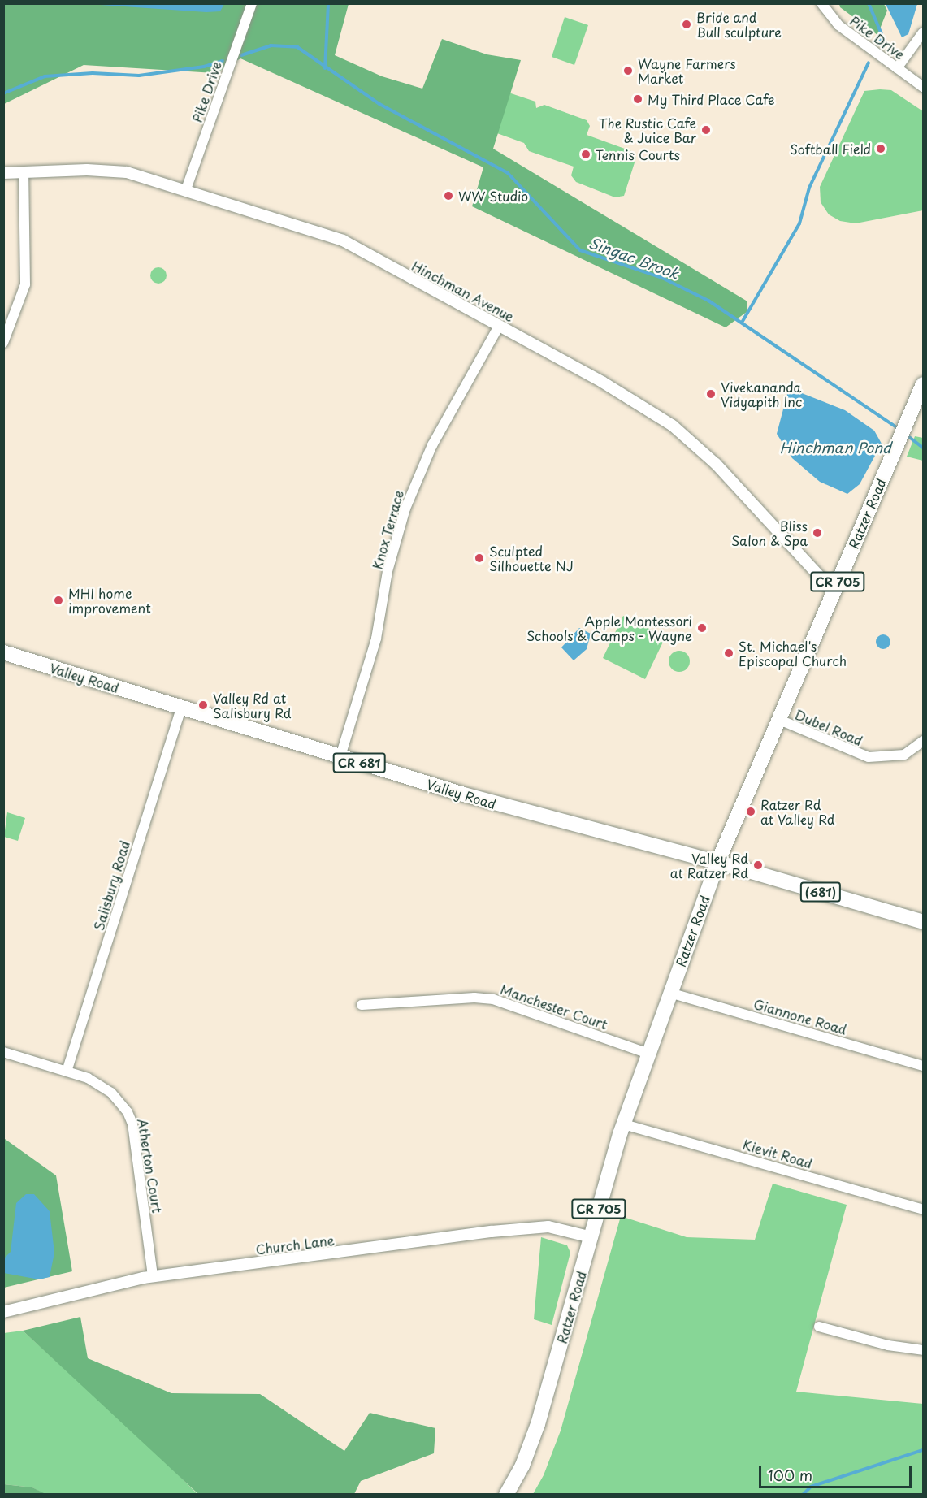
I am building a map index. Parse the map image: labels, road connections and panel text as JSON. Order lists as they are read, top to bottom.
{
  "streets": {
    "main road": [
      "Ratzer Road",
      "CR 705",
      "Valley Road",
      "CR 681",
      "(681)"
    ],
    "street": [
      "Pike Drive",
      "Hinchman Avenue",
      "Knox Terrace",
      "Dubel Road",
      "Salisbury Road",
      "Manchester Court",
      "Giannone Road",
      "Kievit Road",
      "Atherton Court",
      "Church Lane"
    ]
  },
  "crossings": [
    ["Pike Drive", "Hinchman Avenue"],
    ["Hinchman Avenue", "Ratzer Road"],
    ["Hinchman Avenue", "Knox Terrace"],
    ["Ratzer Road", "Valley Road"],
    ["Ratzer Road", "Dubel Road"],
    ["Ratzer Road", "Manchester Court"],
    ["Ratzer Road", "Giannone Road"],
    ["Ratzer Road", "Kievit Road"],
    ["Ratzer Road", "Church Lane"],
    ["Knox Terrace", "Valley Road"],
    ["Valley Road", "Salisbury Road"],
    ["Salisbury Road", "Atherton Court"],
    ["Atherton Court", "Church Lane"]
  ],
  "water": ["Singac Brook", "Hinchman Pond"],
  "places": [
    "Bride and Bull sculpture",
    "Wayne Farmers Market",
    "My Third Place Cafe",
    "The Rustic Cafe & Juice Bar",
    "Softball Field",
    "Tennis Courts",
    "WW Studio",
    "Vivekananda Vidyapith Inc",
    "Bliss Salon & Spa",
    "Sculpted Silhouette NJ",
    "MHI home improvement",
    "Apple Montessori Schools & Camps - Wayne",
    "St. Michael's Episcopal Church",
    "Valley Rd at Salisbury Rd",
    "Ratzer Rd at Valley Rd",
    "Valley Rd at Ratzer Rd"
  ],
  "scale_bar": "100 m"
}
